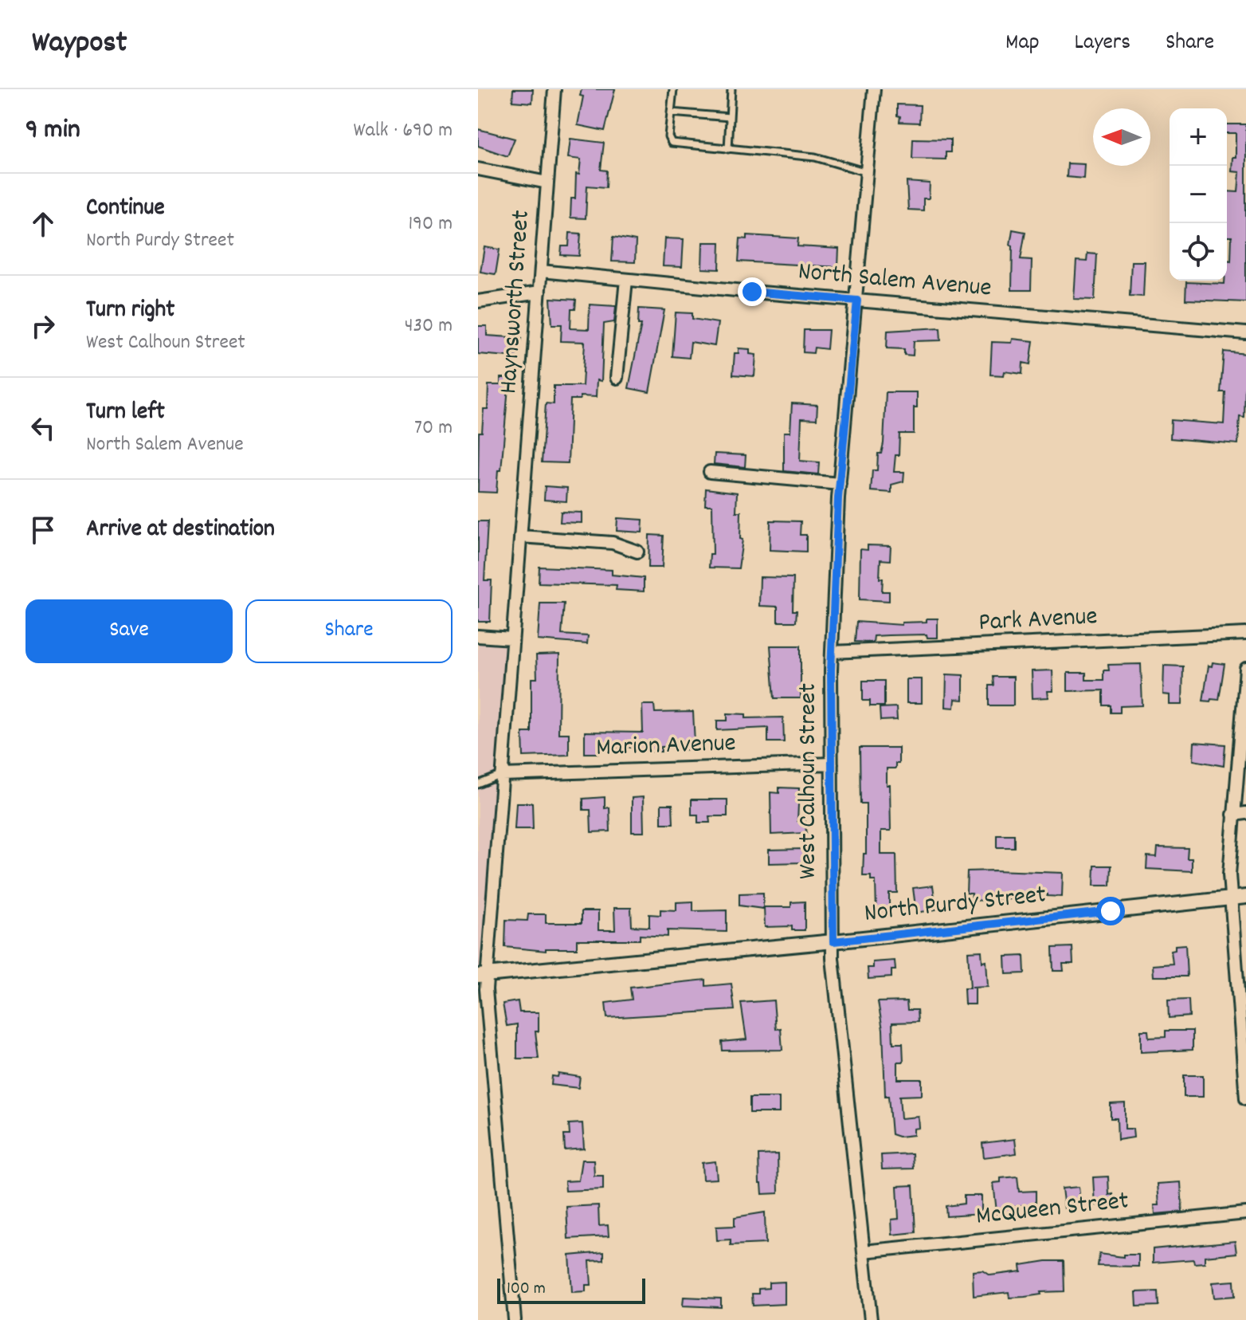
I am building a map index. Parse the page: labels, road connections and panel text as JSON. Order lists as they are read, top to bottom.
{
  "streets": {
    "street": [
      "North Salem Avenue",
      "Haynsworth Street",
      "Park Avenue",
      "Marion Avenue",
      "West Calhoun Street",
      "North Purdy Street",
      "McQueen Street"
    ]
  },
  "crossings": [
    ["North Salem Avenue", "Haynsworth Street"],
    ["North Salem Avenue", "West Calhoun Street"],
    ["Haynsworth Street", "Marion Avenue"],
    ["Haynsworth Street", "North Purdy Street"],
    ["Park Avenue", "West Calhoun Street"],
    ["Marion Avenue", "West Calhoun Street"],
    ["West Calhoun Street", "North Purdy Street"],
    ["West Calhoun Street", "McQueen Street"]
  ],
  "scale_bar": "100 m",
  "north": "left",
  "page": {
    "header": "Waypost",
    "nav": ["Map", "Layers", "Share"],
    "heading": ["9 min", "Walk · 690 m"],
    "map_buttons": ["+", "−"],
    "list": [
      ["Continue", "North Purdy Street", "190 m"],
      ["Turn right", "West Calhoun Street", "430 m"],
      ["Turn left", "North Salem Avenue", "70 m"],
      "Arrive at destination"
    ],
    "buttons": ["Save", "Share"],
    "scale": "100 m"
  }
}
